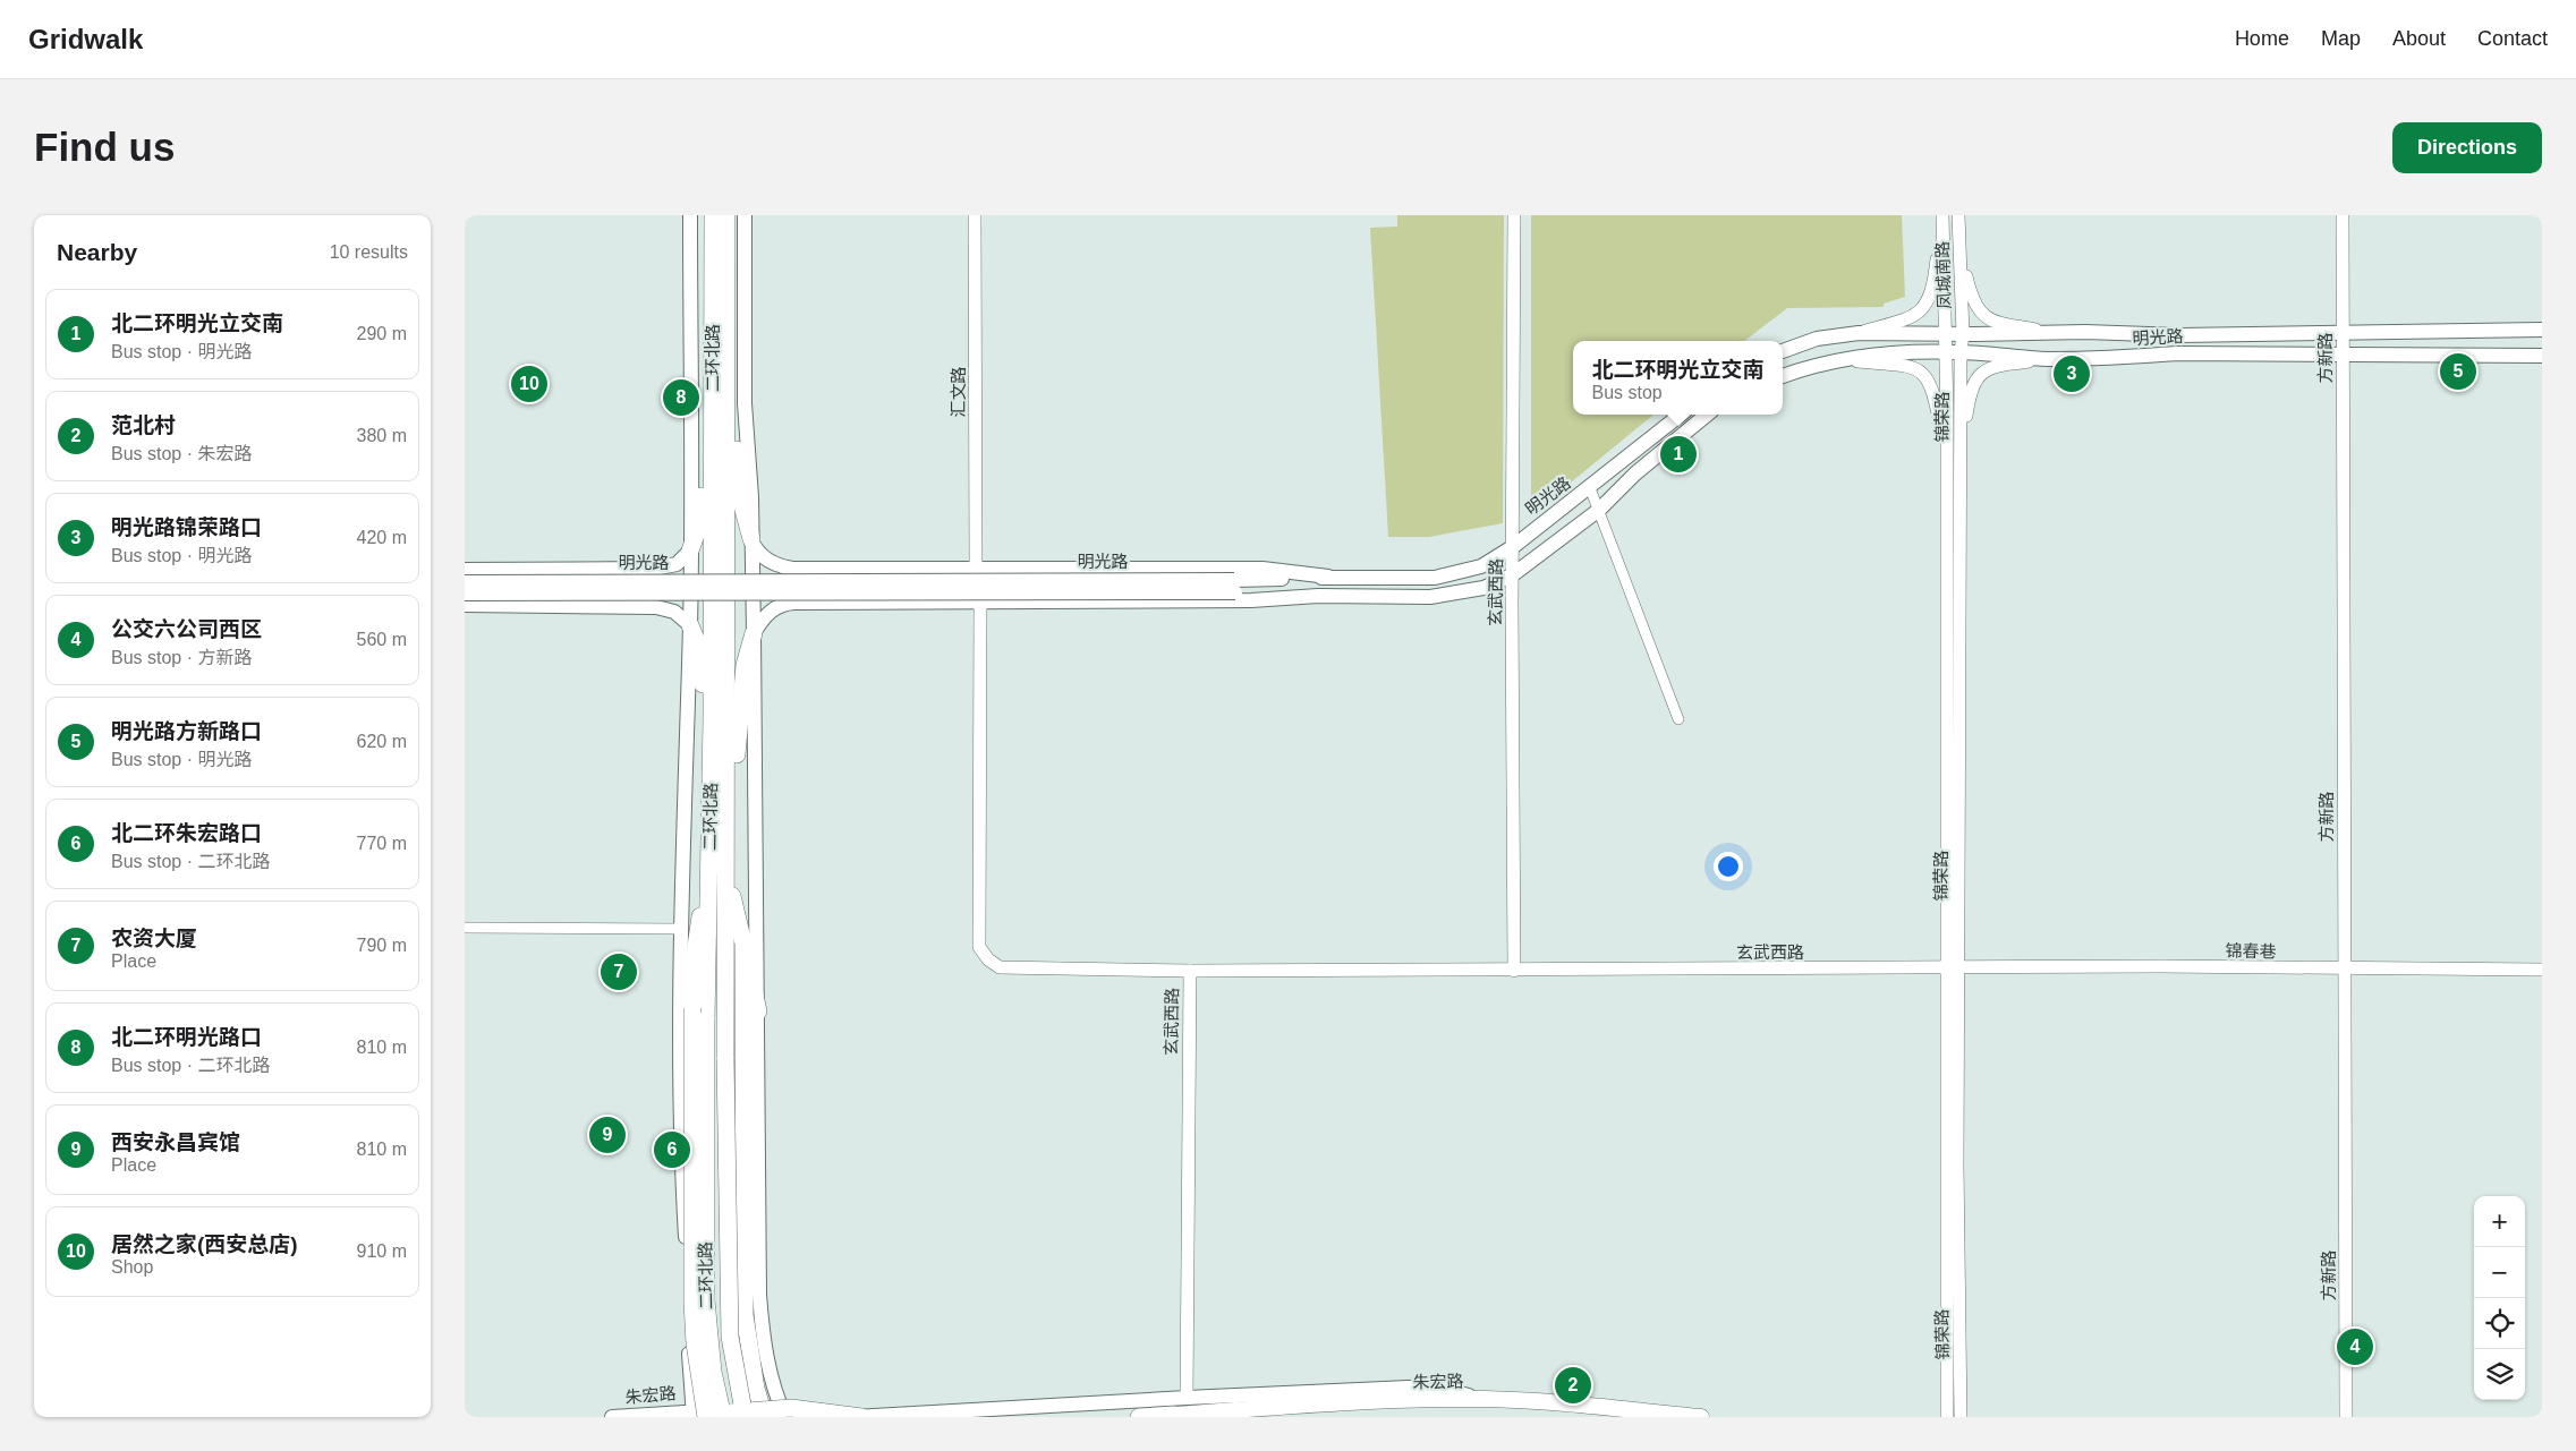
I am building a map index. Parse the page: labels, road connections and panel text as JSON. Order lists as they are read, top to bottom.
{
  "streets": {
    "highway": ["二环北路"],
    "main road": ["明光路", "朱宏路"],
    "street": [
      "凤城南路",
      "方新路",
      "汇文路",
      "锦荣路",
      "玄武西路",
      "锦春巷"
    ]
  },
  "crossings": [
    ["凤城南路", "明光路"],
    ["凤城南路", "锦荣路"],
    ["明光路", "方新路"],
    ["明光路", "锦荣路"],
    ["明光路", "玄武西路"],
    ["二环北路", "朱宏路"],
    ["方新路", "锦春巷"],
    ["锦荣路", "玄武西路"],
    ["锦荣路", "锦春巷"],
    ["玄武西路", "锦春巷"]
  ],
  "page": {
    "header": "Gridwalk",
    "nav": [
      "Home",
      "Map",
      "About",
      "Contact"
    ],
    "buttons": "Directions",
    "title": "Find us",
    "heading": ["Nearby", "10 results"],
    "list": [
      {
        "mark": "1",
        "name": "北二环明光立交南",
        "note": "Bus stop · 明光路",
        "value": "290 m"
      },
      {
        "mark": "2",
        "name": "范北村",
        "note": "Bus stop · 朱宏路",
        "value": "380 m"
      },
      {
        "mark": "3",
        "name": "明光路锦荣路口",
        "note": "Bus stop · 明光路",
        "value": "420 m"
      },
      {
        "mark": "4",
        "name": "公交六公司西区",
        "note": "Bus stop · 方新路",
        "value": "560 m"
      },
      {
        "mark": "5",
        "name": "明光路方新路口",
        "note": "Bus stop · 明光路",
        "value": "620 m"
      },
      {
        "mark": "6",
        "name": "北二环朱宏路口",
        "note": "Bus stop · 二环北路",
        "value": "770 m"
      },
      {
        "mark": "7",
        "name": "农资大厦",
        "note": "Place",
        "value": "790 m"
      },
      {
        "mark": "8",
        "name": "北二环明光路口",
        "note": "Bus stop · 二环北路",
        "value": "810 m"
      },
      {
        "mark": "9",
        "name": "西安永昌宾馆",
        "note": "Place",
        "value": "810 m"
      },
      {
        "mark": "10",
        "name": "居然之家(西安总店)",
        "note": "Shop",
        "value": "910 m"
      }
    ],
    "popup": ["北二环明光立交南", "Bus stop"],
    "pins": [
      "5",
      "3",
      "10",
      "8",
      "1",
      "7",
      "9",
      "6",
      "4",
      "2"
    ],
    "map_buttons": ["+", "−"]
  }
}
